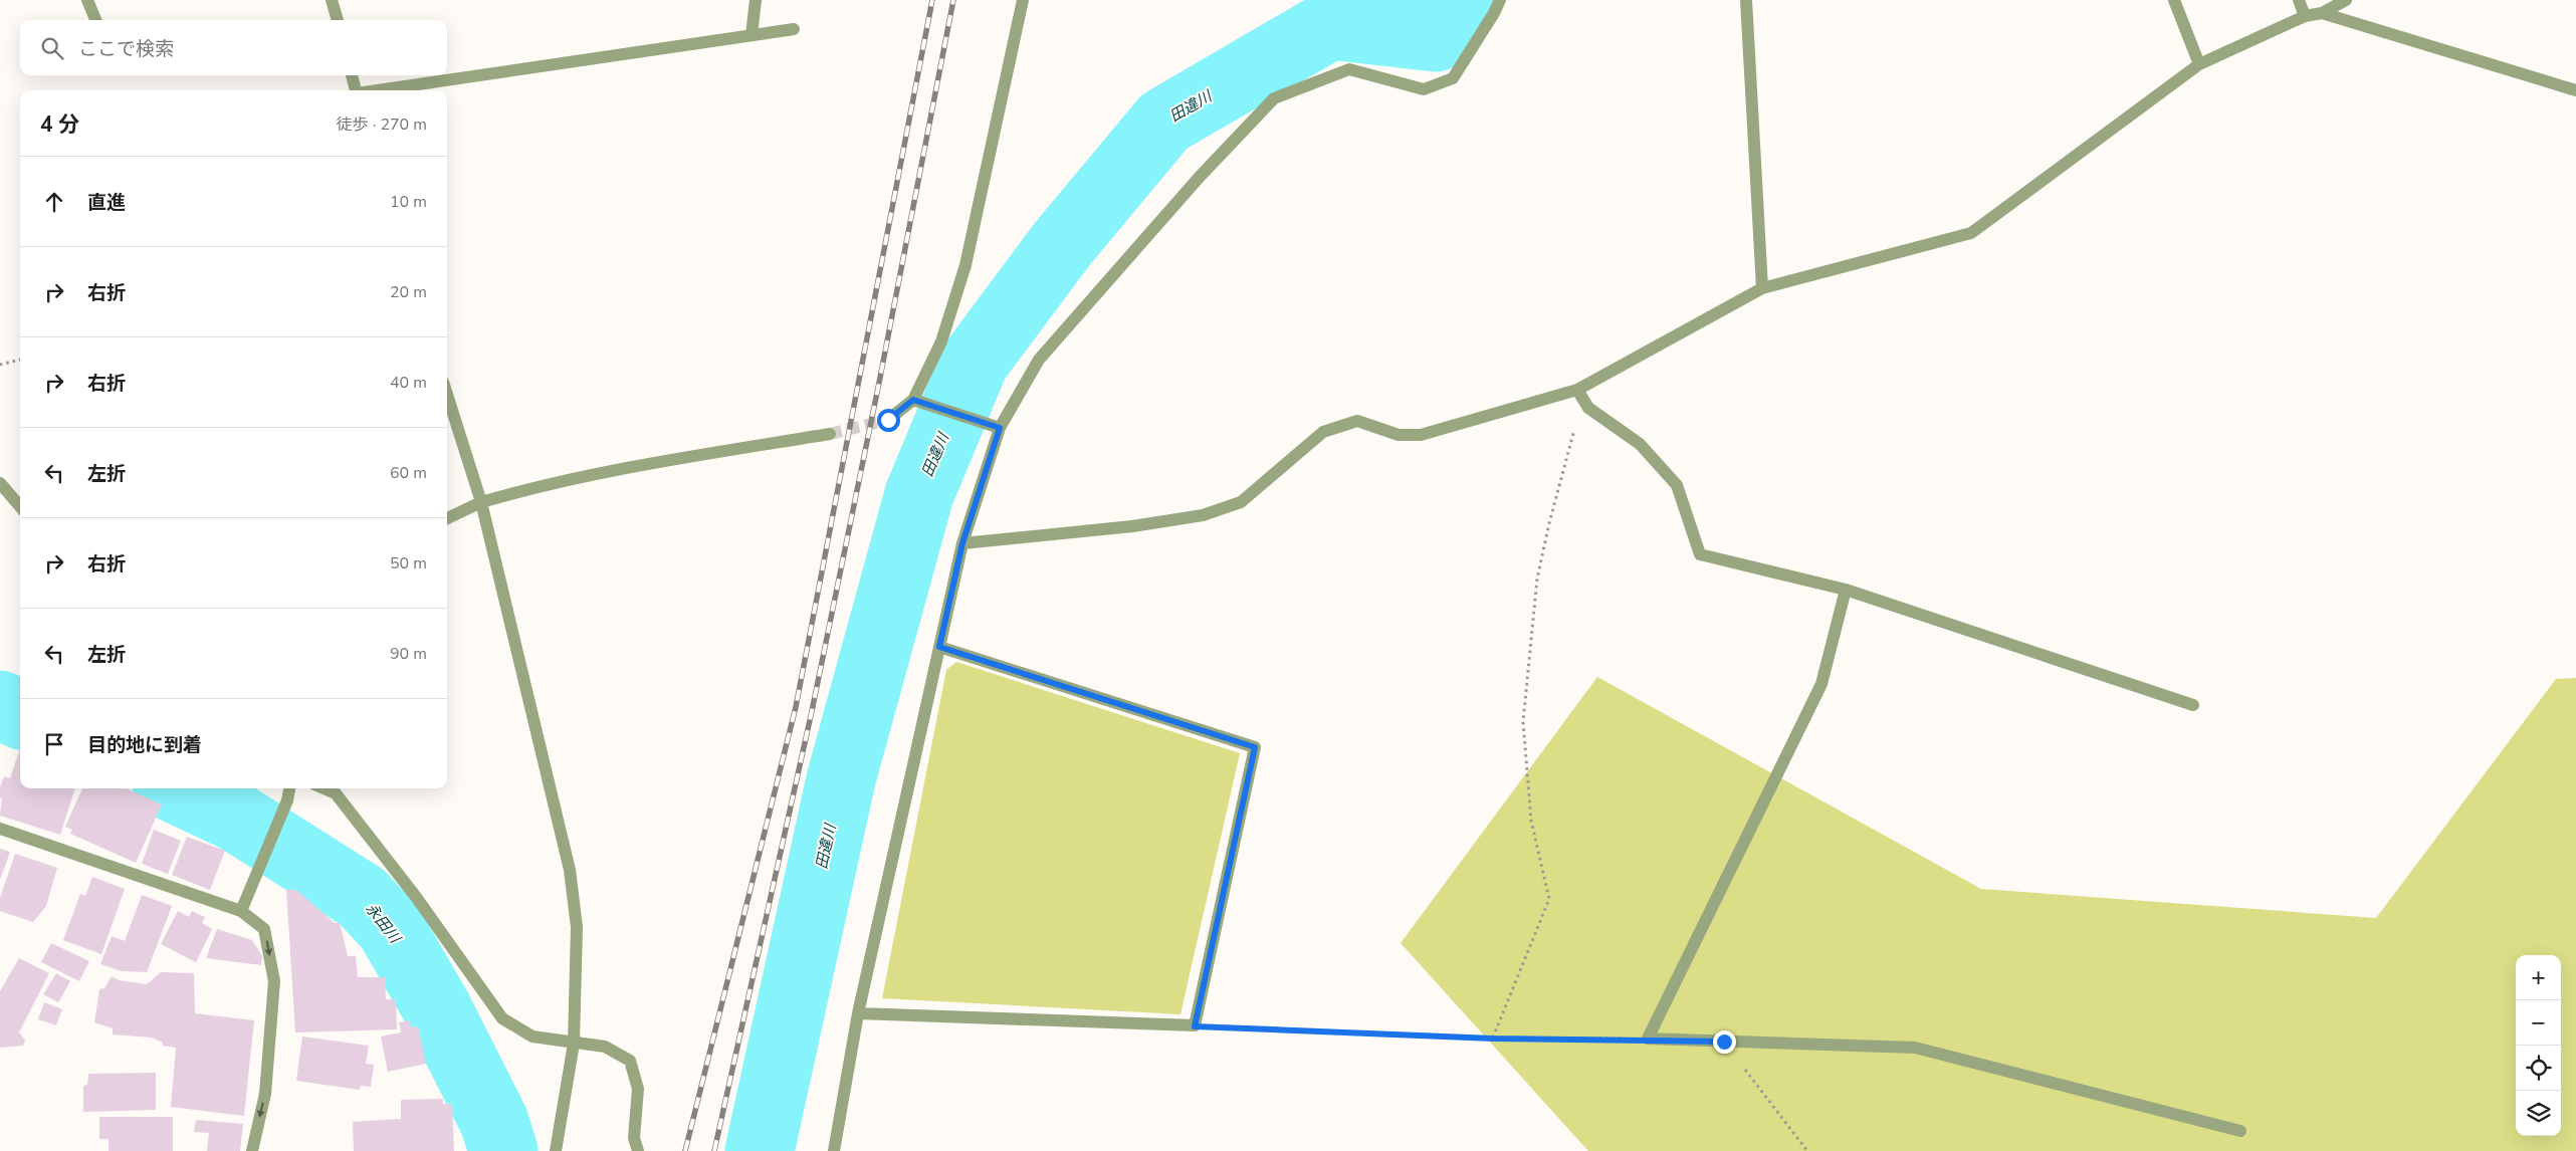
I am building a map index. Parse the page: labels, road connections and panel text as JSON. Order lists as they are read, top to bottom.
{
  "water": ["田違川", "永田川"],
  "page": {
    "search": "ここで検索",
    "heading": ["4 分", "徒歩 · 270 m"],
    "list": [
      ["直進", "10 m"],
      ["右折", "20 m"],
      ["右折", "40 m"],
      ["左折", "60 m"],
      ["右折", "50 m"],
      ["左折", "90 m"],
      "目的地に到着"
    ],
    "map_buttons": ["+", "−"]
  }
}
